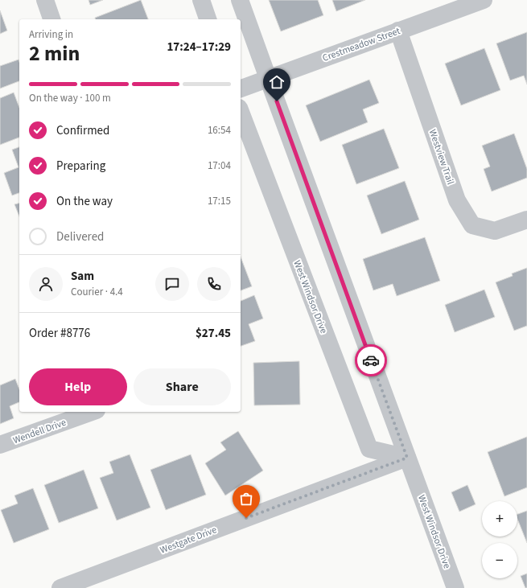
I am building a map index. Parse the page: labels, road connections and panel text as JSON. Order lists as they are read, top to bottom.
{
  "streets": {
    "street": [
      "Crestmeadow Street",
      "Westview Trail",
      "West Windsor Drive",
      "Wendell Drive",
      "Westgate Drive"
    ]
  },
  "crossings": [
    ["Crestmeadow Street", "Westview Trail"],
    ["Crestmeadow Street", "West Windsor Drive"],
    ["West Windsor Drive", "Westgate Drive"]
  ],
  "page": {
    "heading": ["2 min", "Arriving in", "17:24–17:29"],
    "panel": [
      "Sam",
      "Courier · 4.4",
      "Order #8776",
      "$27.45"
    ],
    "bar": "On the way · 100 m",
    "list": [
      ["Confirmed", "16:54"],
      ["Preparing", "17:04"],
      ["On the way", "17:15"],
      "Delivered"
    ],
    "buttons": ["Help", "Share"],
    "map_buttons": ["+", "−"]
  }
}
